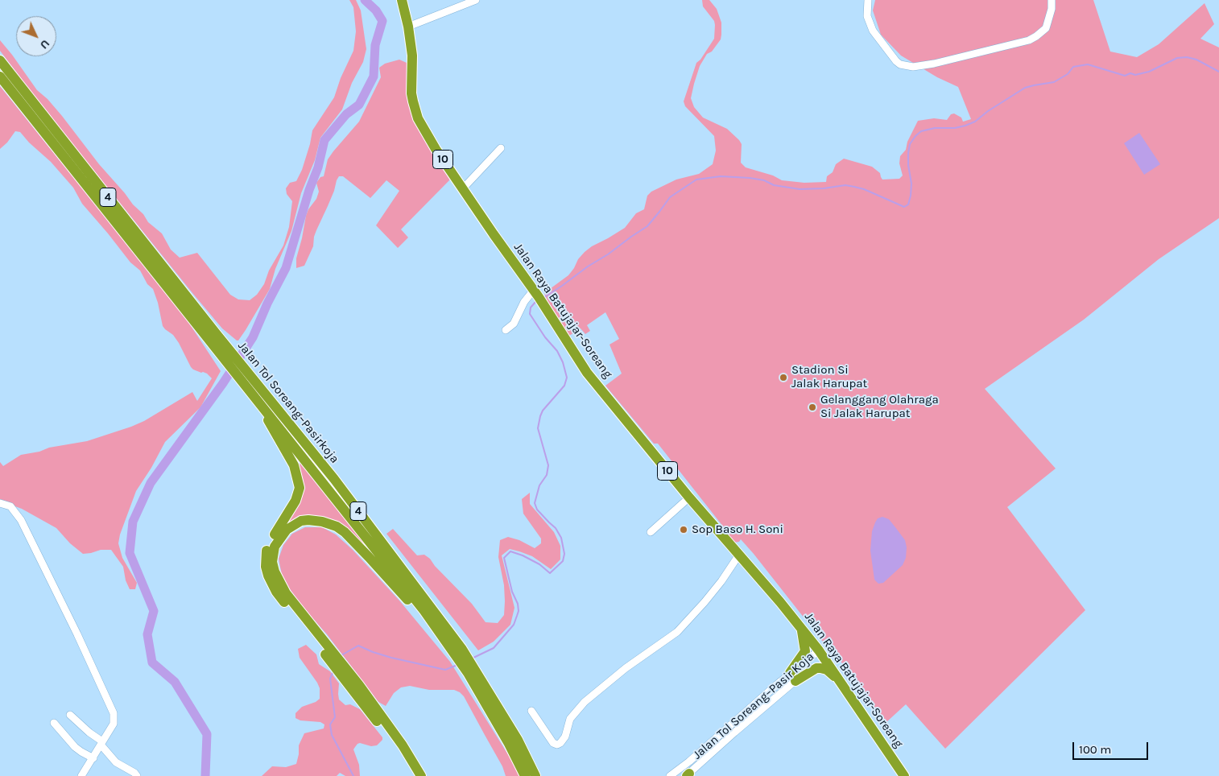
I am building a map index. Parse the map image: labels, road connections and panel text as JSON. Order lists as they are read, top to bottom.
{
  "streets": {
    "highway": [
      "10",
      "4",
      "Jalan Raya Batujajar-Soreang",
      "Jalan Tol Soreang–Pasirkoja"
    ],
    "street": ["Jalan Tol Soreang–Pasir Koja"]
  },
  "crossings": [
    ["Jalan Raya Batujajar-Soreang", "Jalan Tol Soreang–Pasir Koja"]
  ],
  "places": ["Stadion Si Jalak Harupat", "Gelanggang Olahraga Si Jalak Harupat", "Sop Baso H. Soni"],
  "scale_bar": "100 m",
  "north": "bottom right"
}
